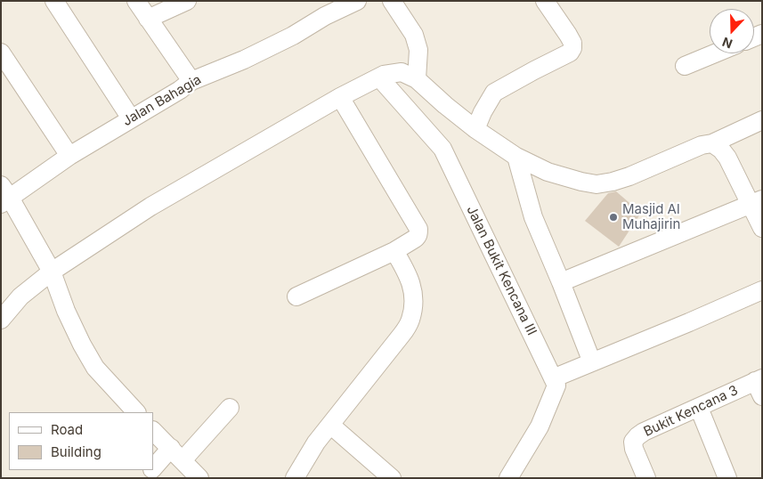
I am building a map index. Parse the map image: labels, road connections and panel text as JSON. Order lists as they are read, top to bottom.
{
  "streets": {
    "street": ["Jalan Bahagia", "Jalan Bukit Kencana III", "Bukit Kencana 3"]
  },
  "places": ["Masjid Al Muhajirin"],
  "legend": ["Road", "Building"],
  "north": "bottom"
}
